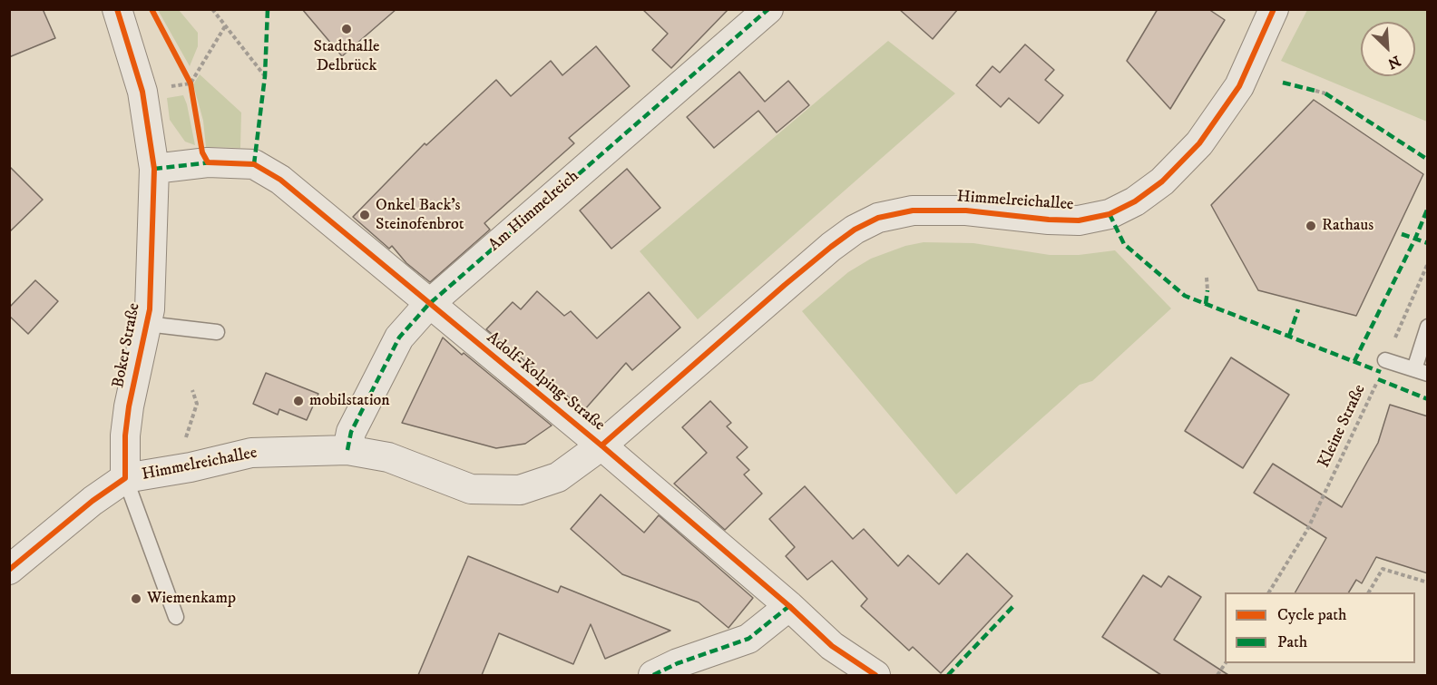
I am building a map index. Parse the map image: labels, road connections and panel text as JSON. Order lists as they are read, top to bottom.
{
  "streets": {
    "street": [
      "Himmelreichallee",
      "Am Himmelreich",
      "Boker Straße",
      "Adolf-Kolping-Straße"
    ],
    "path": ["Kleine Straße"]
  },
  "crossings": [
    ["Himmelreichallee", "Am Himmelreich"],
    ["Himmelreichallee", "Boker Straße"],
    ["Himmelreichallee", "Adolf-Kolping-Straße"],
    ["Am Himmelreich", "Adolf-Kolping-Straße"],
    ["Boker Straße", "Adolf-Kolping-Straße"]
  ],
  "places": [
    "Stadthalle Delbrück",
    "Onkel Back's Steinofenbrot",
    "Rathaus",
    "mobilstation",
    "Wiemenkamp"
  ],
  "legend": ["Cycle path", "Path"],
  "north": "bottom right"
}
